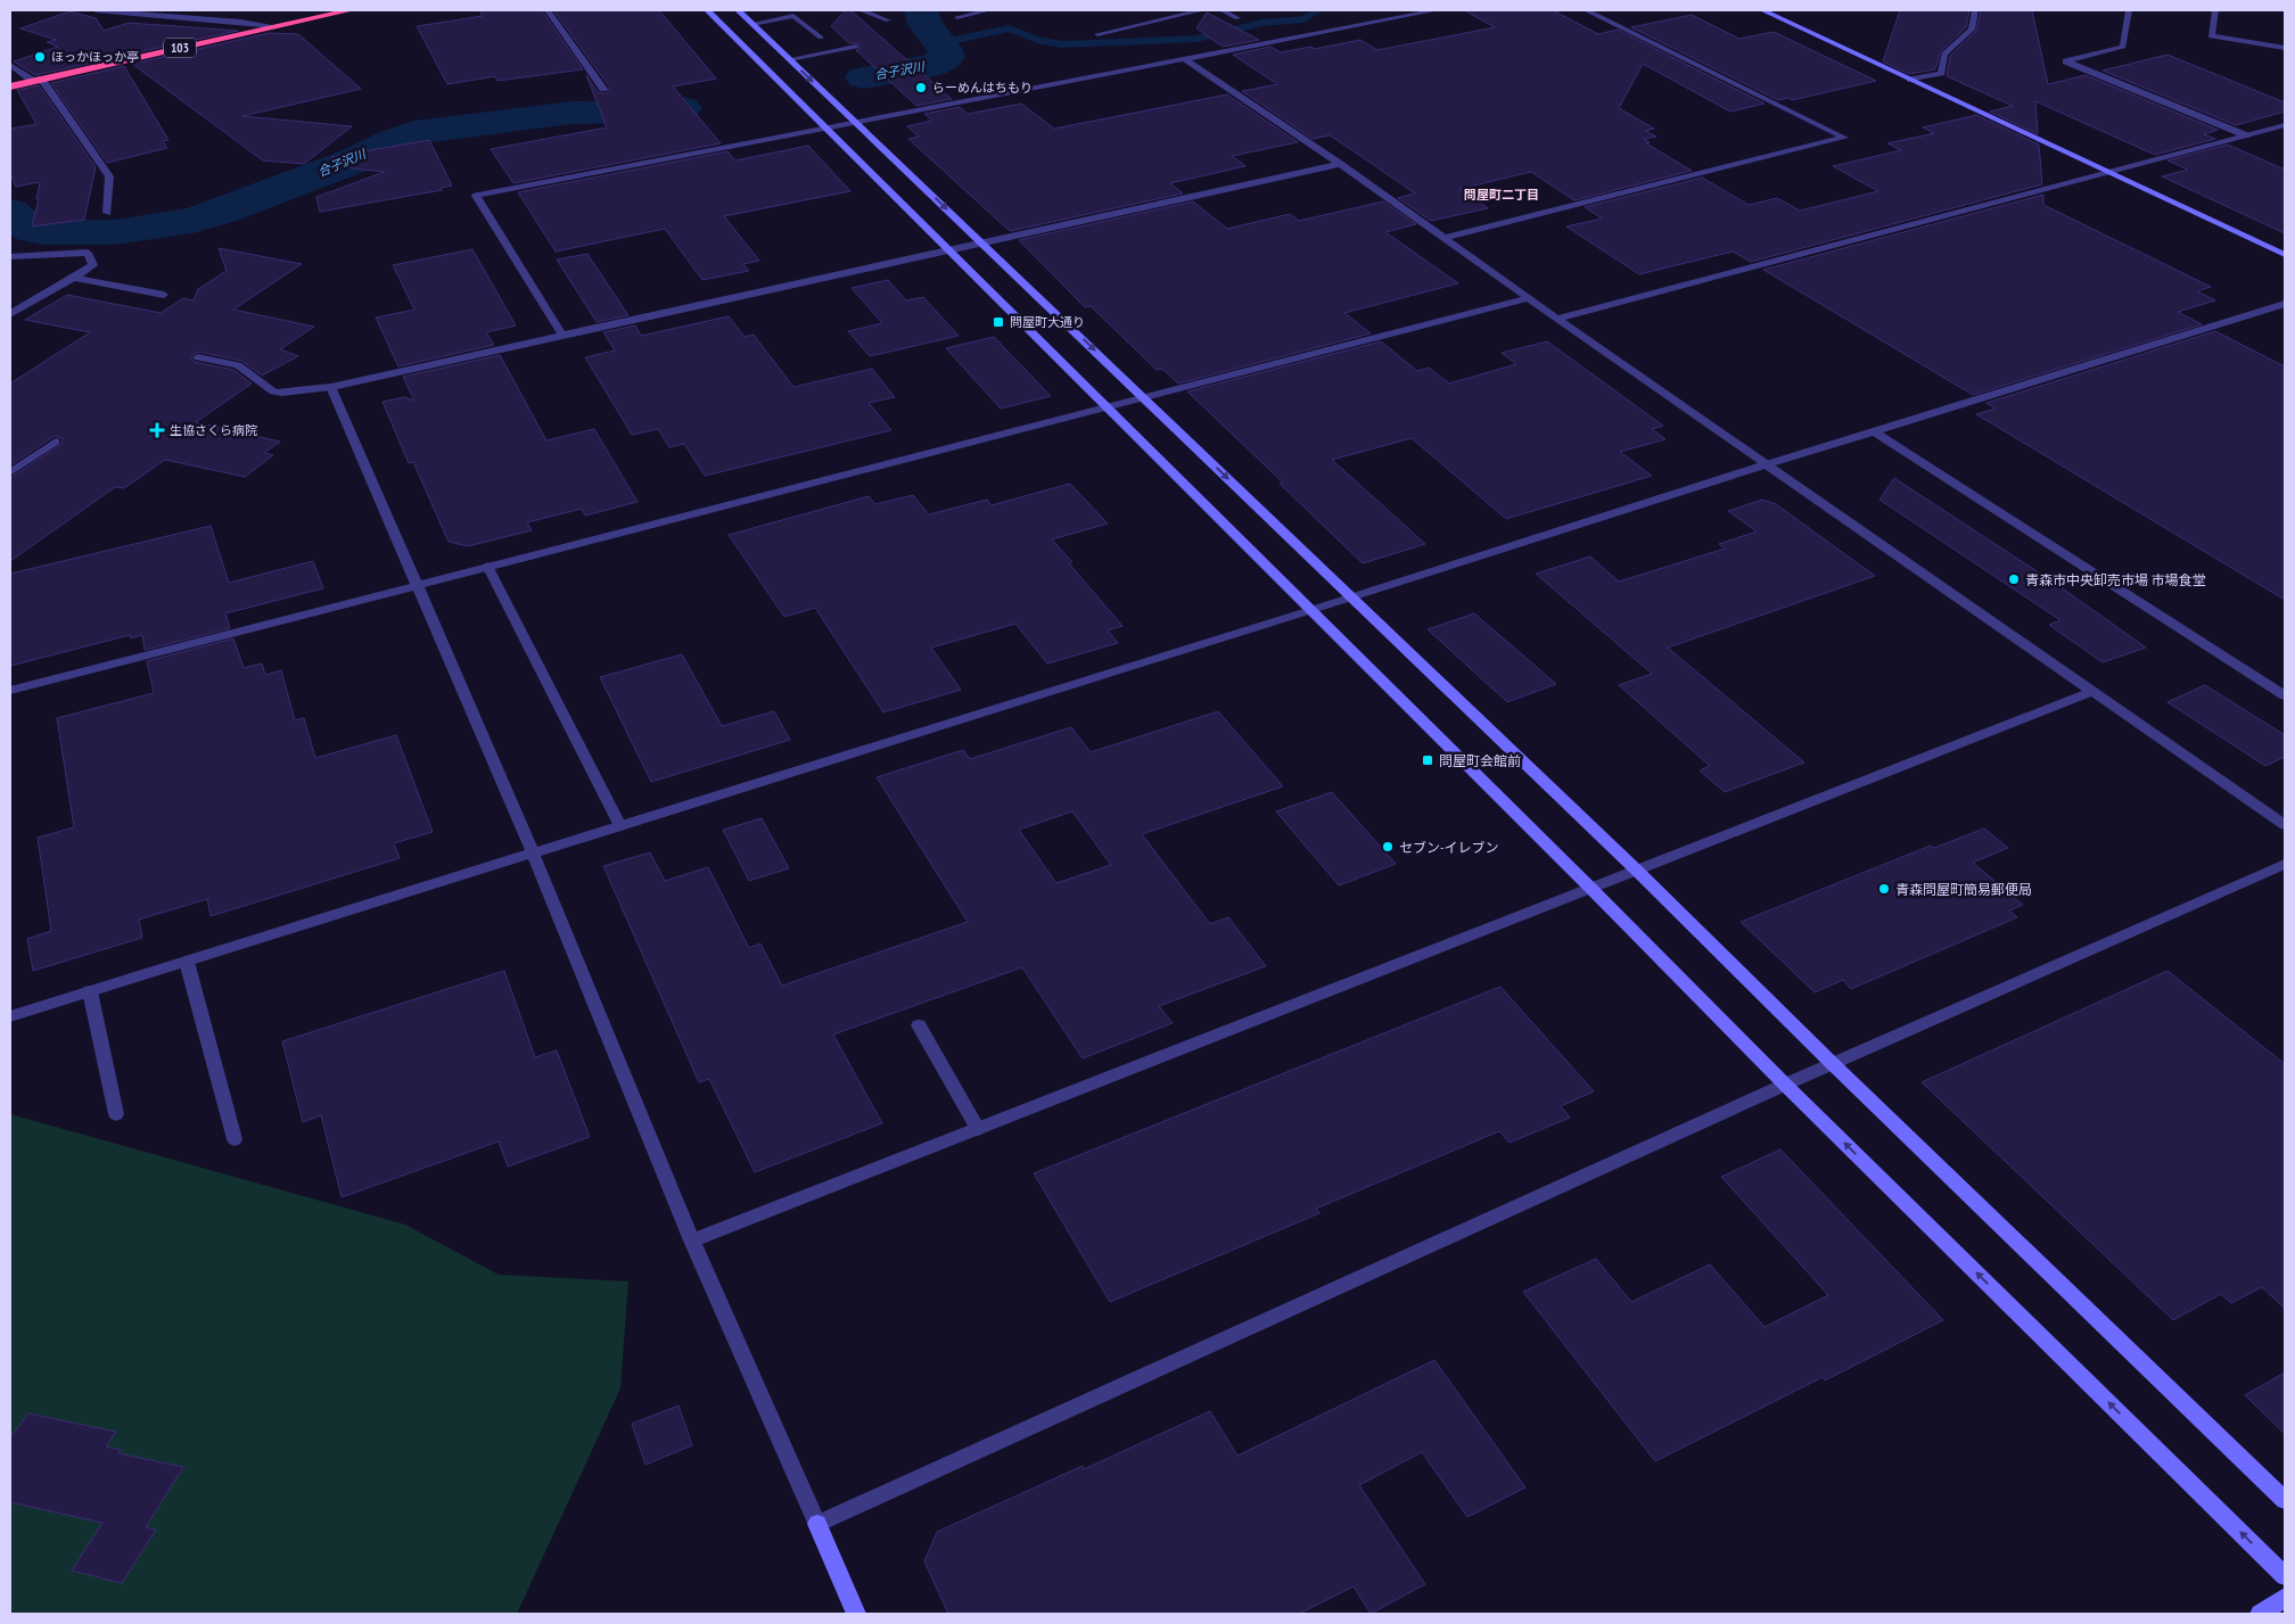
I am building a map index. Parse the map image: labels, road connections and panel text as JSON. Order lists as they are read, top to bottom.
{
  "streets": {
    "highway": ["103"]
  },
  "districts": ["問屋町二丁目"],
  "water": ["合子沢川"],
  "places": {
    "other": [
      "ほっかほっか亭",
      "らーめんはちもり",
      "青森市中央卸売市場 市場食堂",
      "セブン-イレブン",
      "青森問屋町簡易郵便局"
    ],
    "transit": ["問屋町大通り", "問屋町会館前"],
    "health": ["生協さくら病院"]
  }
}
